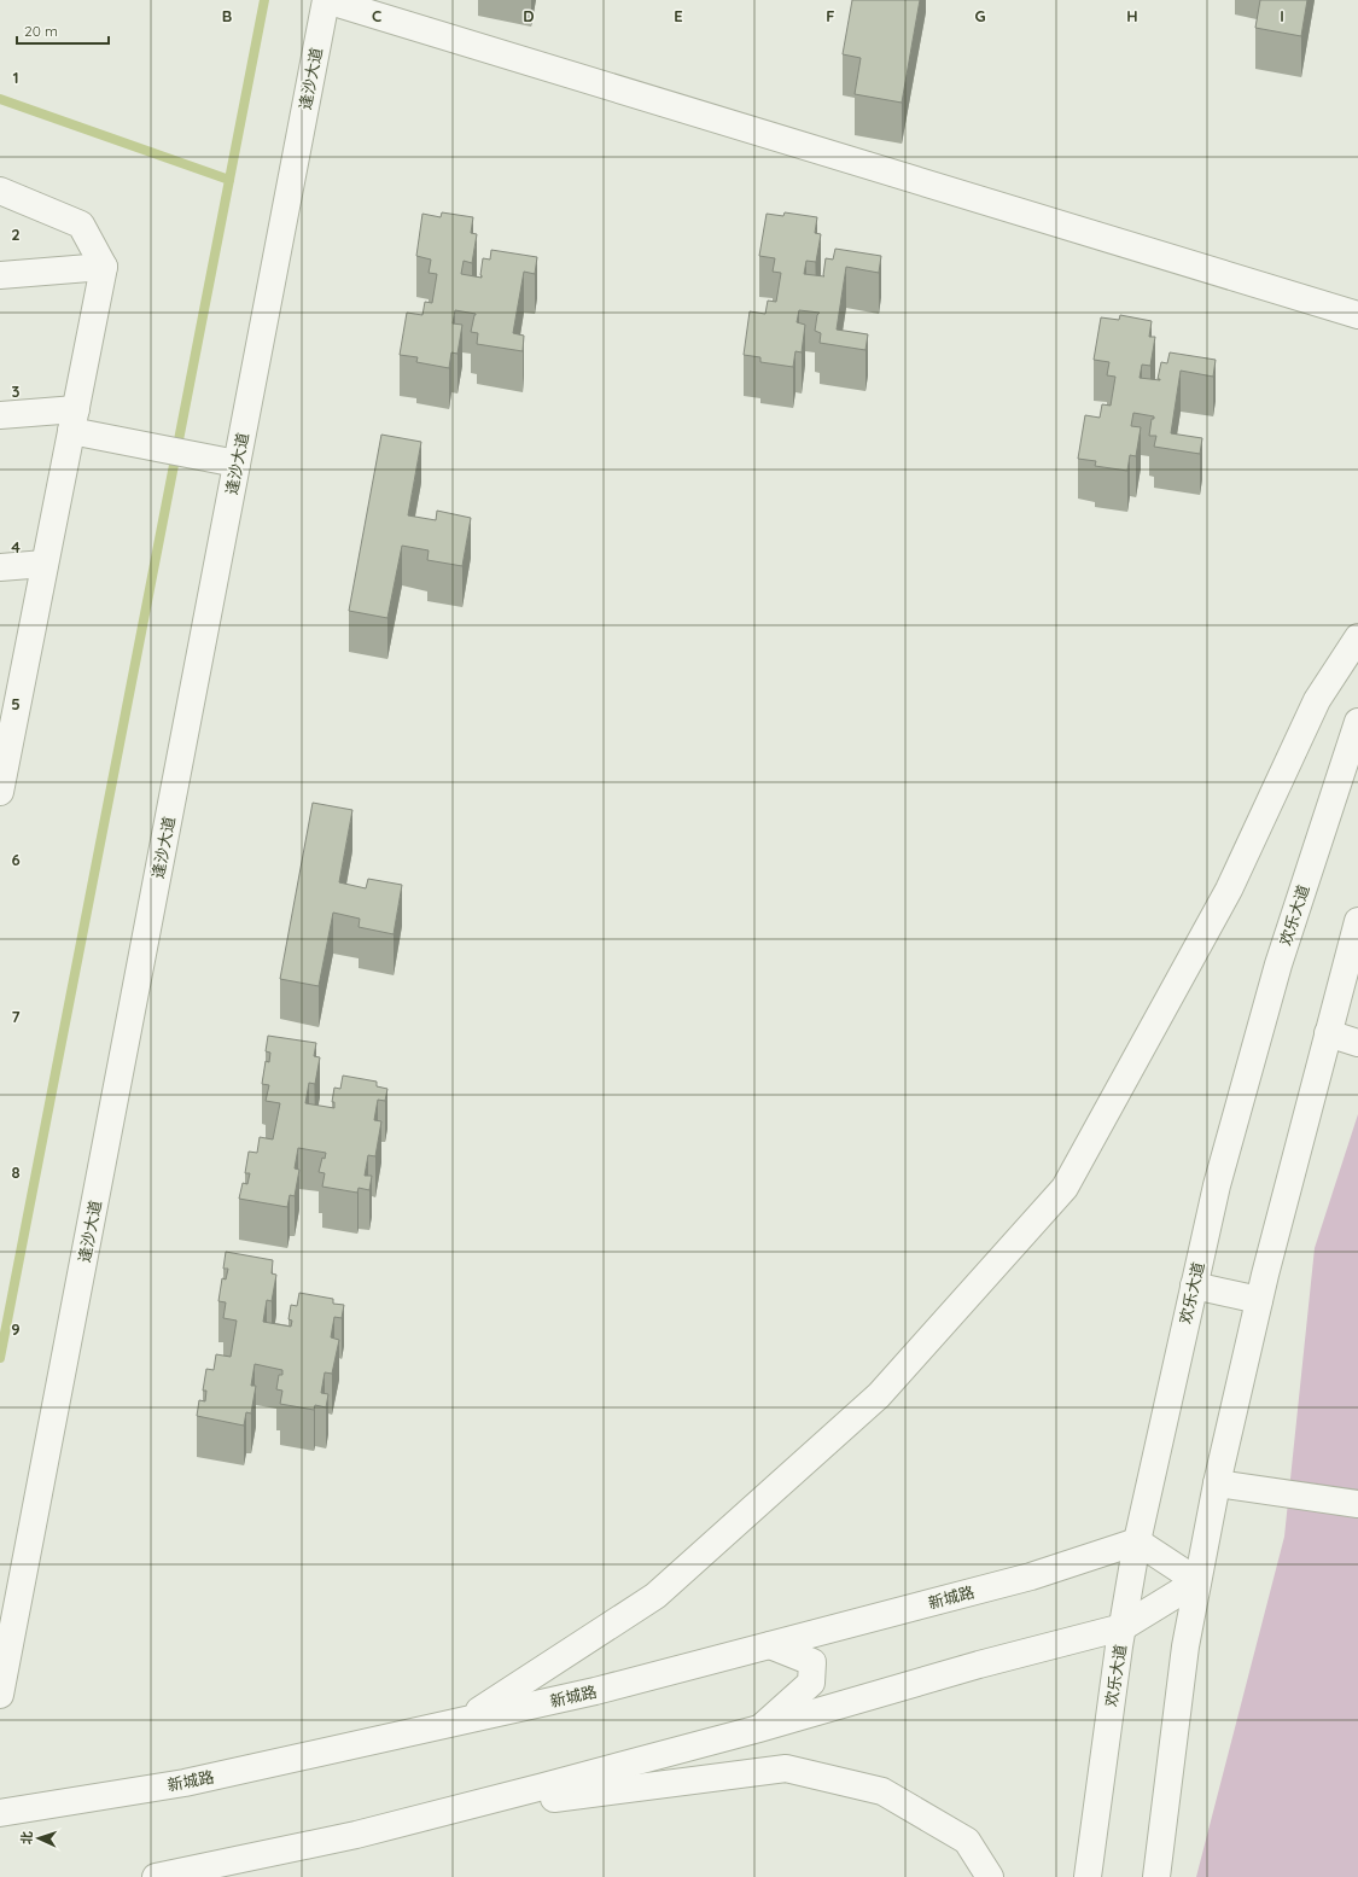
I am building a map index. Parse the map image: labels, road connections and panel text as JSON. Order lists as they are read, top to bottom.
{
  "streets": {
    "street": ["逢沙大道", "欢乐大道", "新城路"]
  },
  "crossings": [
    ["欢乐大道", "新城路"]
  ],
  "scale_bar": "20 m",
  "north": "left",
  "grid": {
    "columns": [
      "B",
      "C",
      "D",
      "E",
      "F",
      "G",
      "H",
      "I"
    ],
    "rows": [
      "1",
      "2",
      "3",
      "4",
      "5",
      "6",
      "7",
      "8",
      "9"
    ]
  }
}
